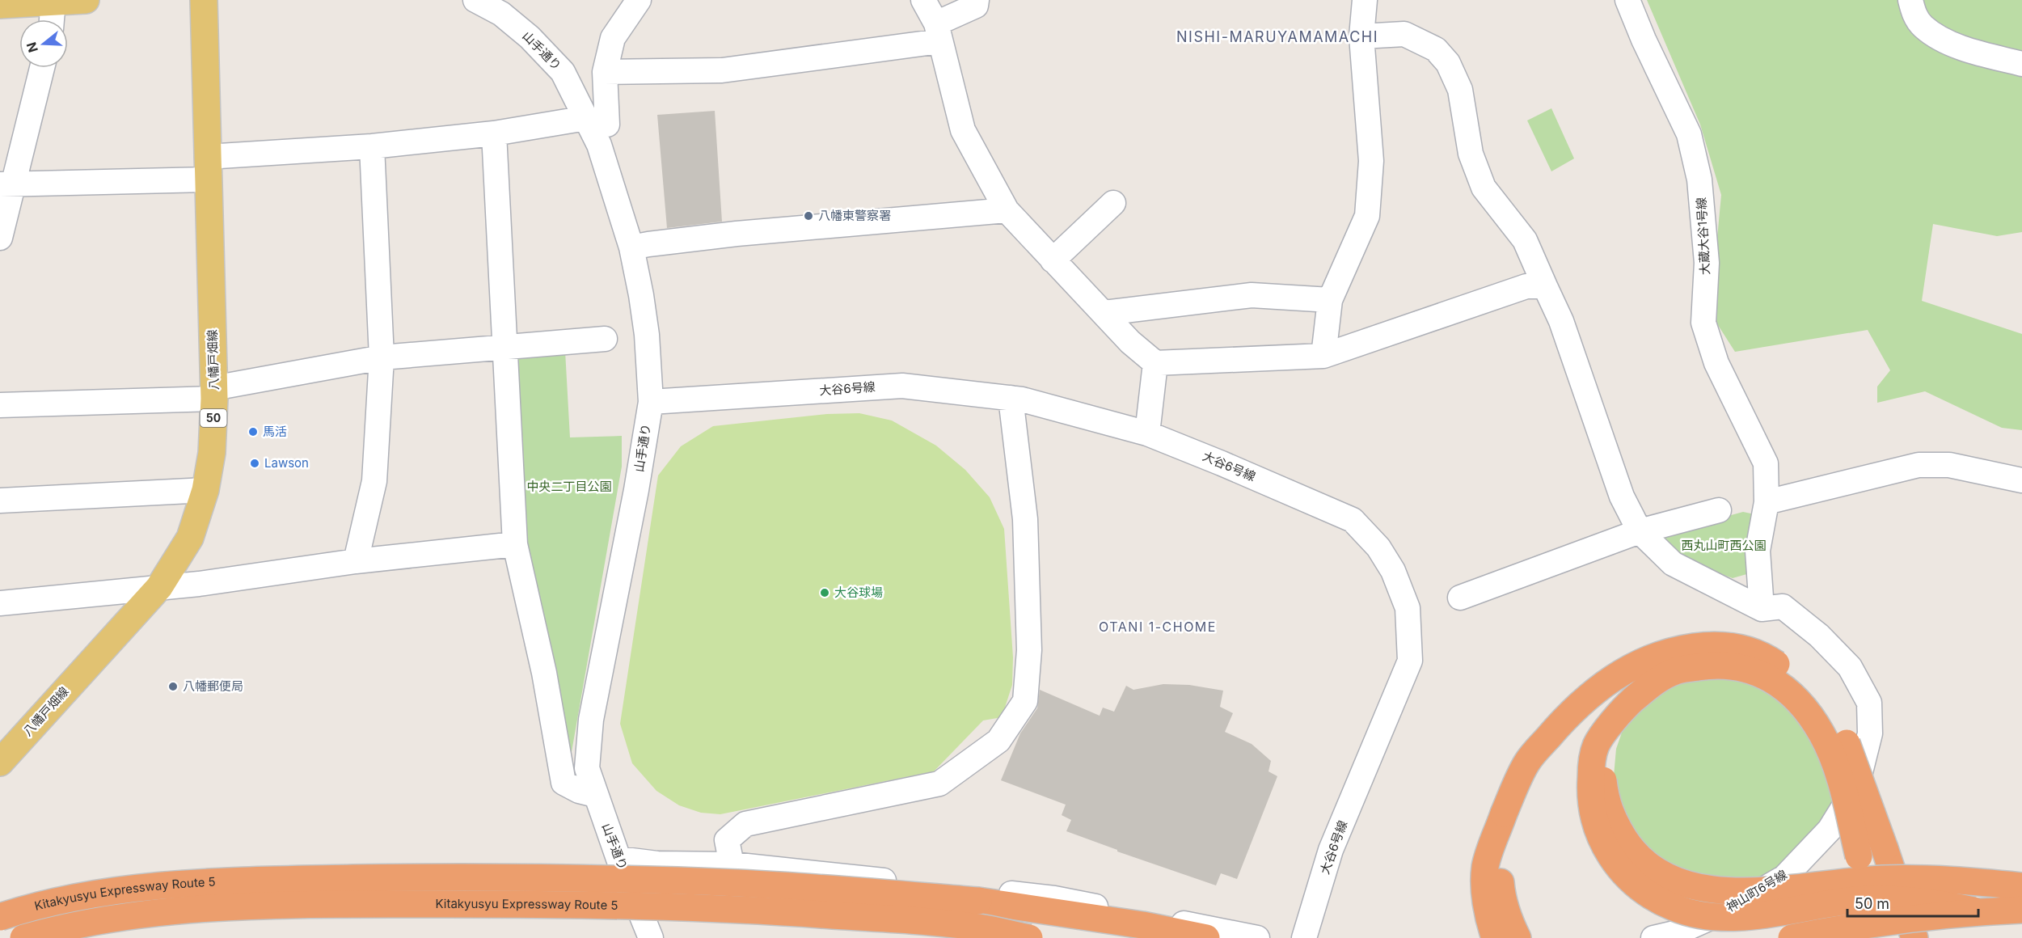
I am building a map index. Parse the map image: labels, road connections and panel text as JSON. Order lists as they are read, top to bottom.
{
  "streets": {
    "highway": ["Kitakyusyu Expressway Route 5"],
    "main road": ["八幡戸畑線", "50"],
    "street": [
      "山手通り",
      "大蔵大谷1号線",
      "大谷6号線",
      "神山町6号線"
    ]
  },
  "crossings": [
    ["山手通り", "大谷6号線"]
  ],
  "districts": ["NISHI-MARUYAMAMACHI", "OTANI 1-CHOME"],
  "parks": ["中央二丁目公園", "西丸山町西公園"],
  "places": [
    "八幡東警察署",
    "馬活",
    "Lawson",
    "大谷球場",
    "八幡郵便局"
  ],
  "scale_bar": "50 m",
  "north": "left"
}
